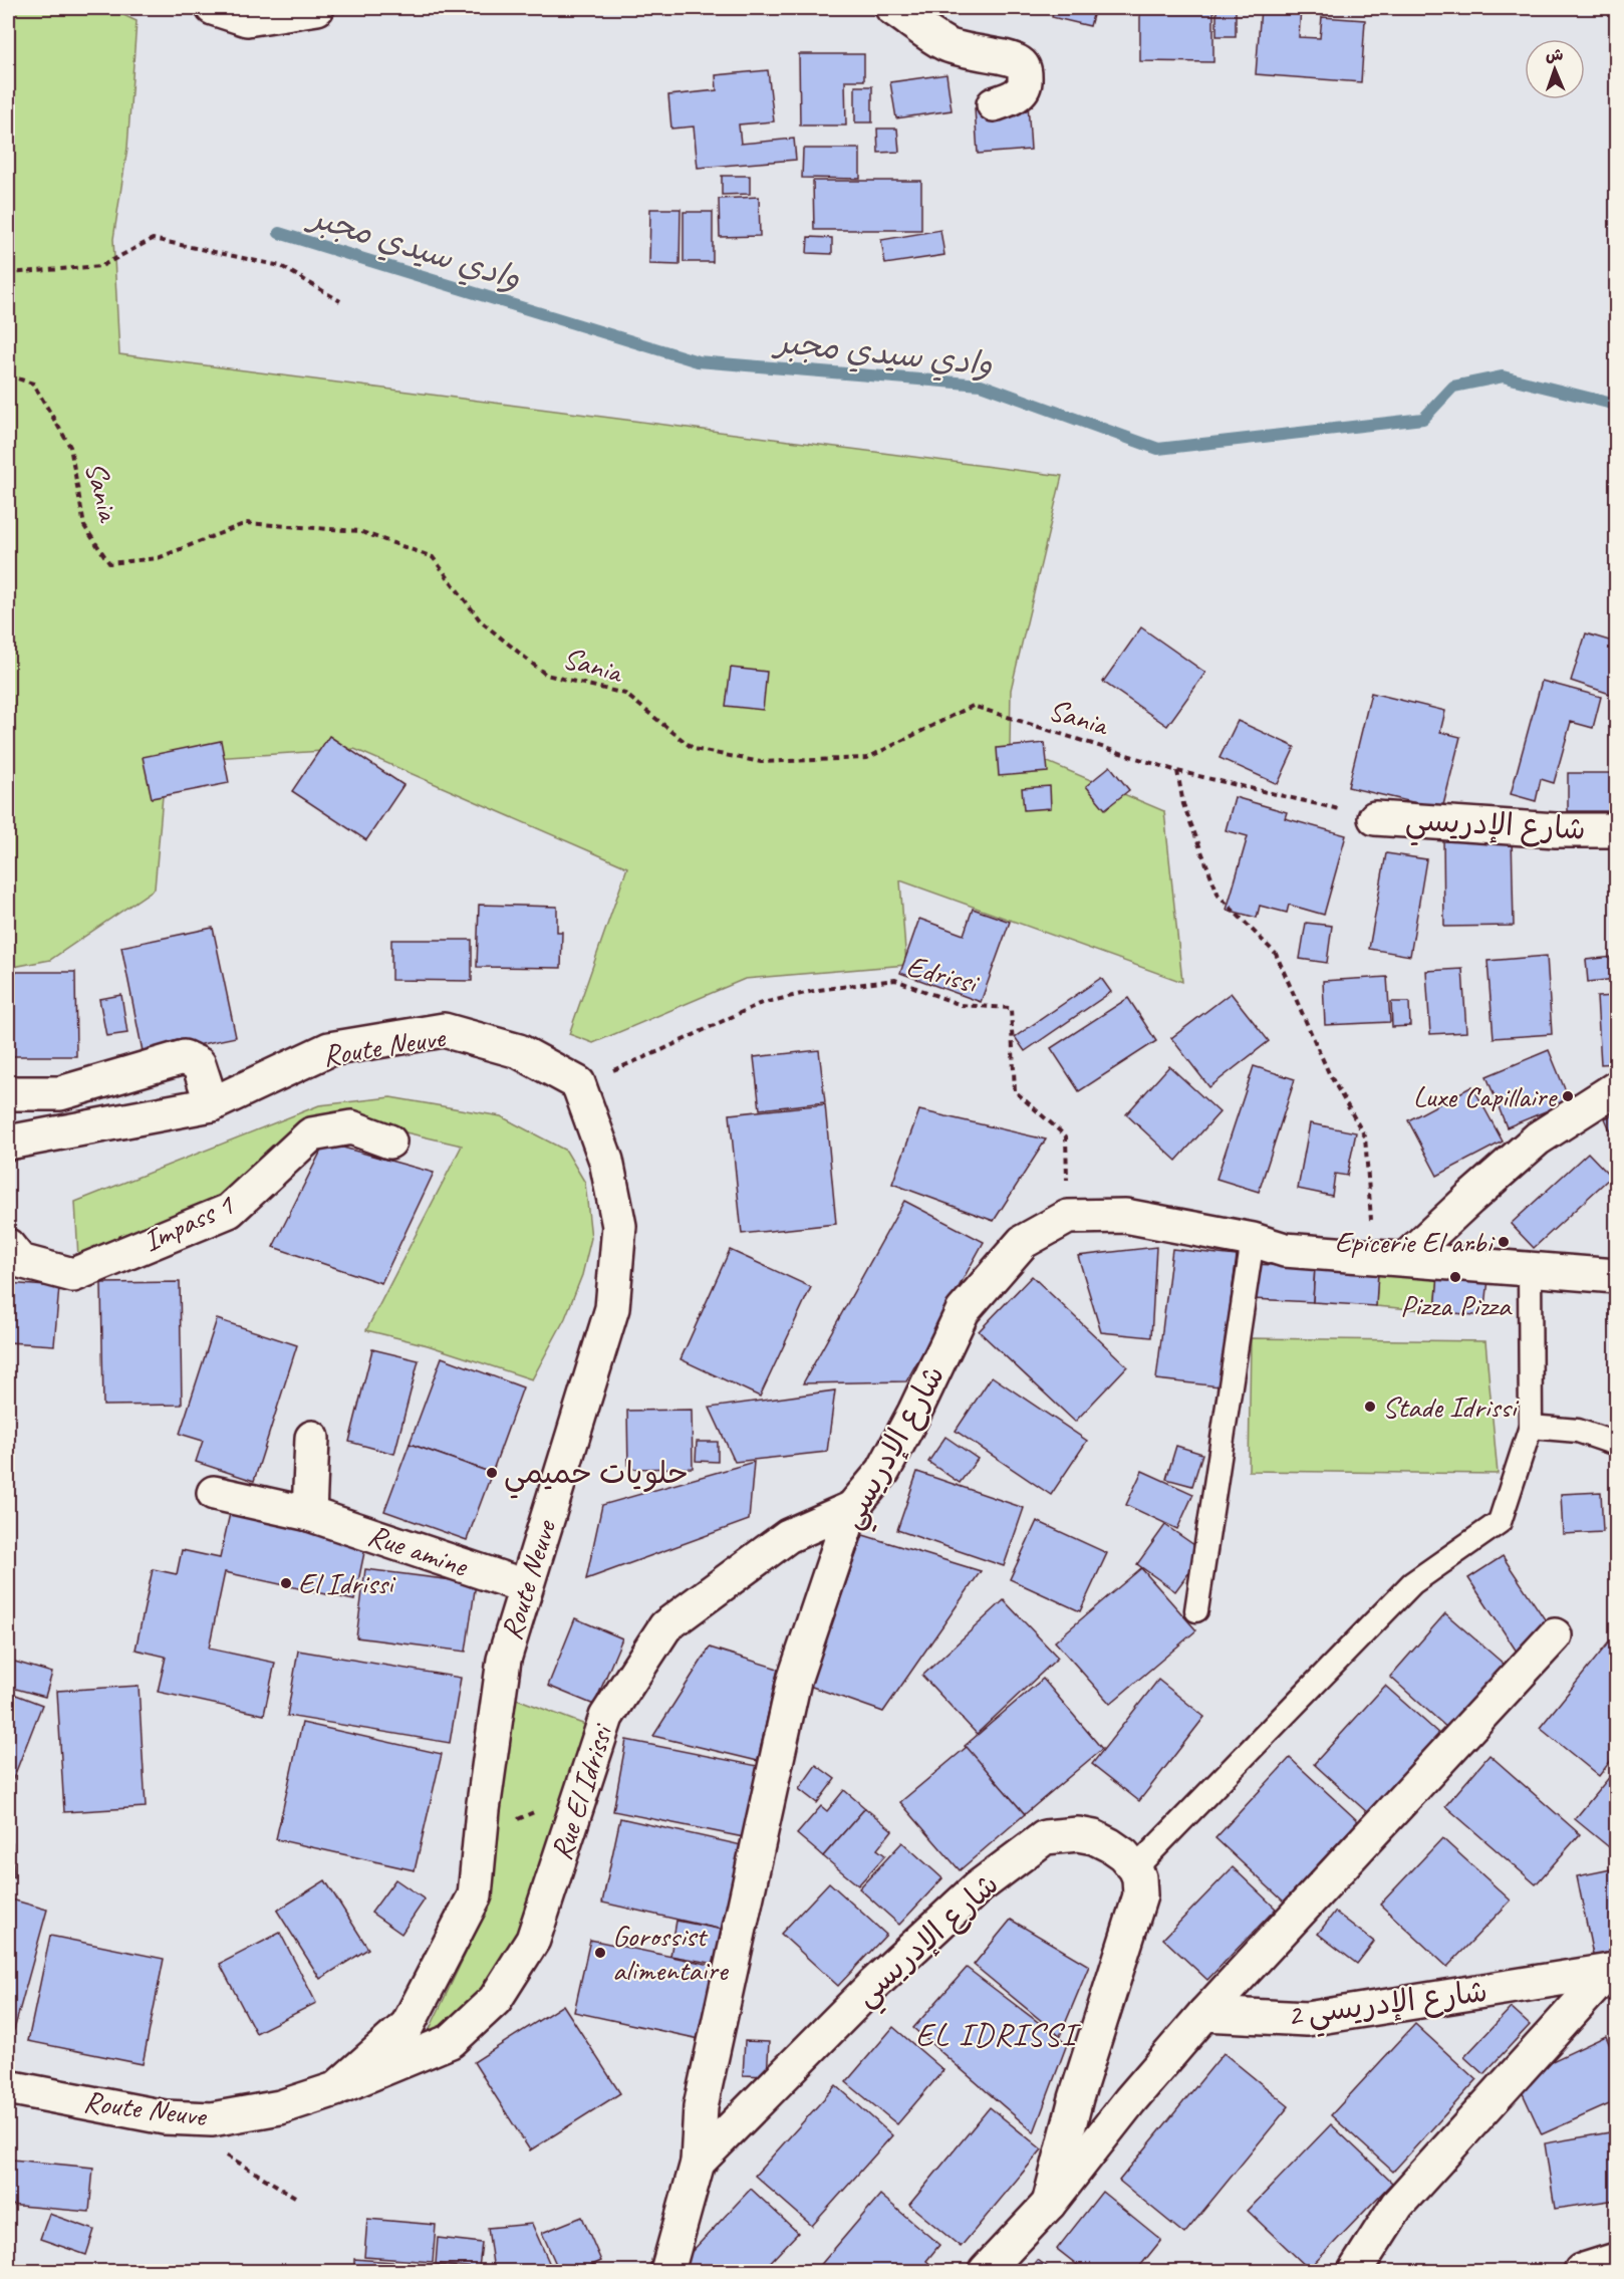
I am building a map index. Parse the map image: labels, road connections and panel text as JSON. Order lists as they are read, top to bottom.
{
  "streets": {
    "street": [
      "شارع الإدريسي",
      "Route Neuve",
      "Impass 1",
      "Rue amine",
      "Rue El Idrissi",
      "شارع الإدريسي 2"
    ],
    "path": ["Sania", "Edrissi"]
  },
  "crossings": [
    ["Sania", "شارع الإدريسي"],
    ["شارع الإدريسي", "Edrissi"],
    ["شارع الإدريسي", "Rue El Idrissi"],
    ["Edrissi", "Route Neuve"],
    ["Route Neuve", "Rue amine"],
    ["Route Neuve", "Rue El Idrissi"]
  ],
  "districts": ["EL IDRISSI"],
  "water": ["وادي سيدي مجبر"],
  "places": [
    "Luxe Capillaire",
    "Epicerie El arbi",
    "Pizza Pizza",
    "Stade Idrissi",
    "حلويات حميمي",
    "El Idrissi",
    "Gorossist alimentaire"
  ],
  "north": "top"
}
